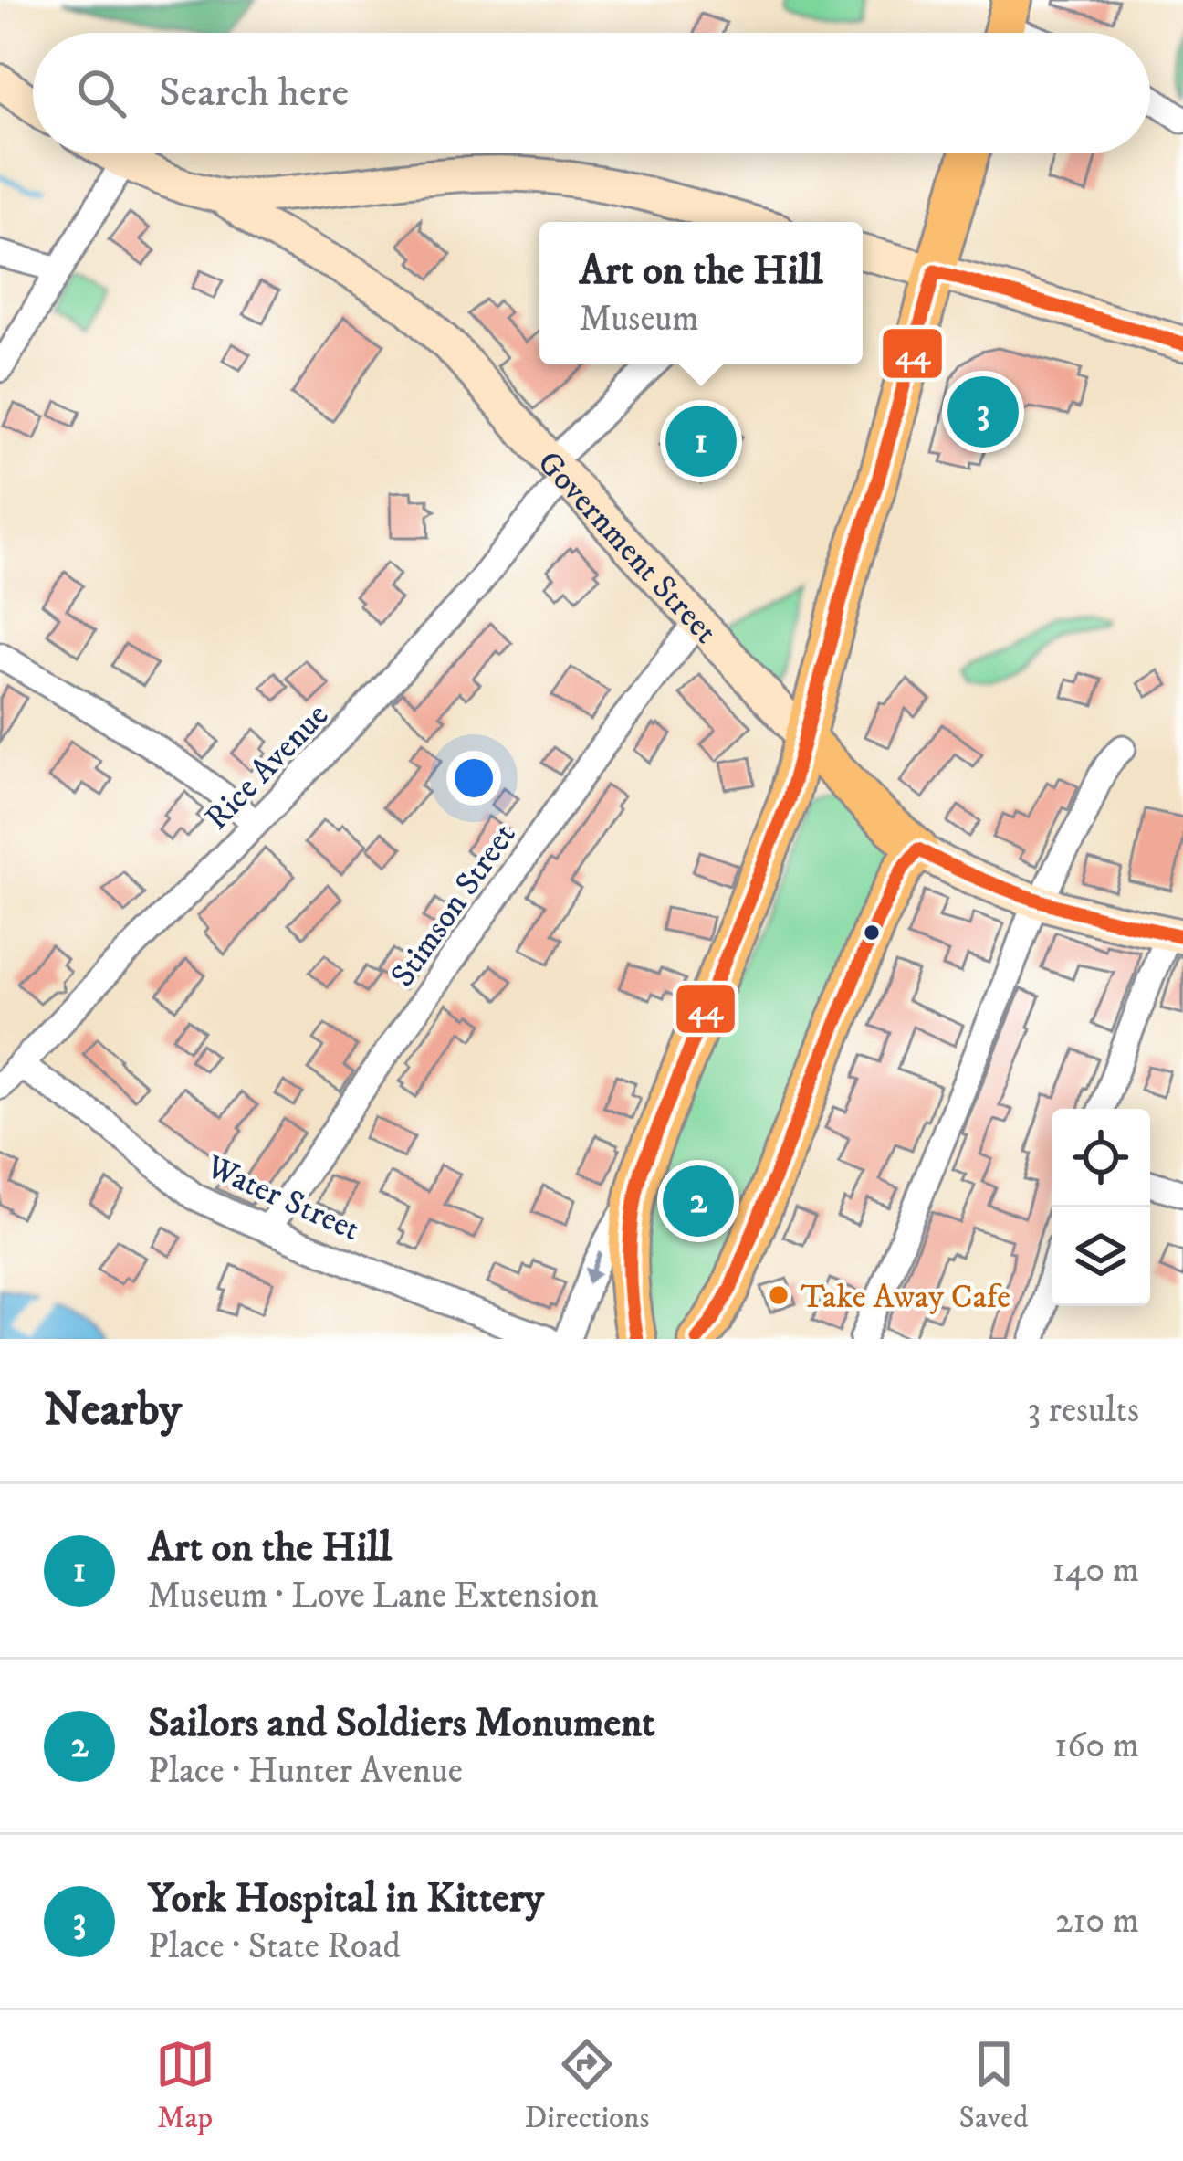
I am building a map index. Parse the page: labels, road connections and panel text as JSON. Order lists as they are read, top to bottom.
{
  "streets": {
    "main road": ["Government Street"],
    "street": ["Rice Avenue", "Stimson Street", "Water Street"]
  },
  "crossings": [
    ["Government Street", "Rice Avenue"],
    ["Government Street", "Stimson Street"],
    ["Rice Avenue", "Water Street"],
    ["Stimson Street", "Water Street"]
  ],
  "places": ["Take Away Cafe"],
  "lines": ["transit line 44"],
  "page": {
    "search": "Search here",
    "popup": ["Art on the Hill", "Museum"],
    "pins": ["3", "1", "2"],
    "heading": ["Nearby", "3 results"],
    "list": [
      {
        "mark": "1",
        "name": "Art on the Hill",
        "note": "Museum · Love Lane Extension",
        "value": "140 m"
      },
      {
        "mark": "2",
        "name": "Sailors and Soldiers Monument",
        "note": "Place · Hunter Avenue",
        "value": "160 m"
      },
      {
        "mark": "3",
        "name": "York Hospital in Kittery",
        "note": "Place · State Road",
        "value": "210 m"
      }
    ],
    "nav": ["Map", "Directions", "Saved"]
  }
}
